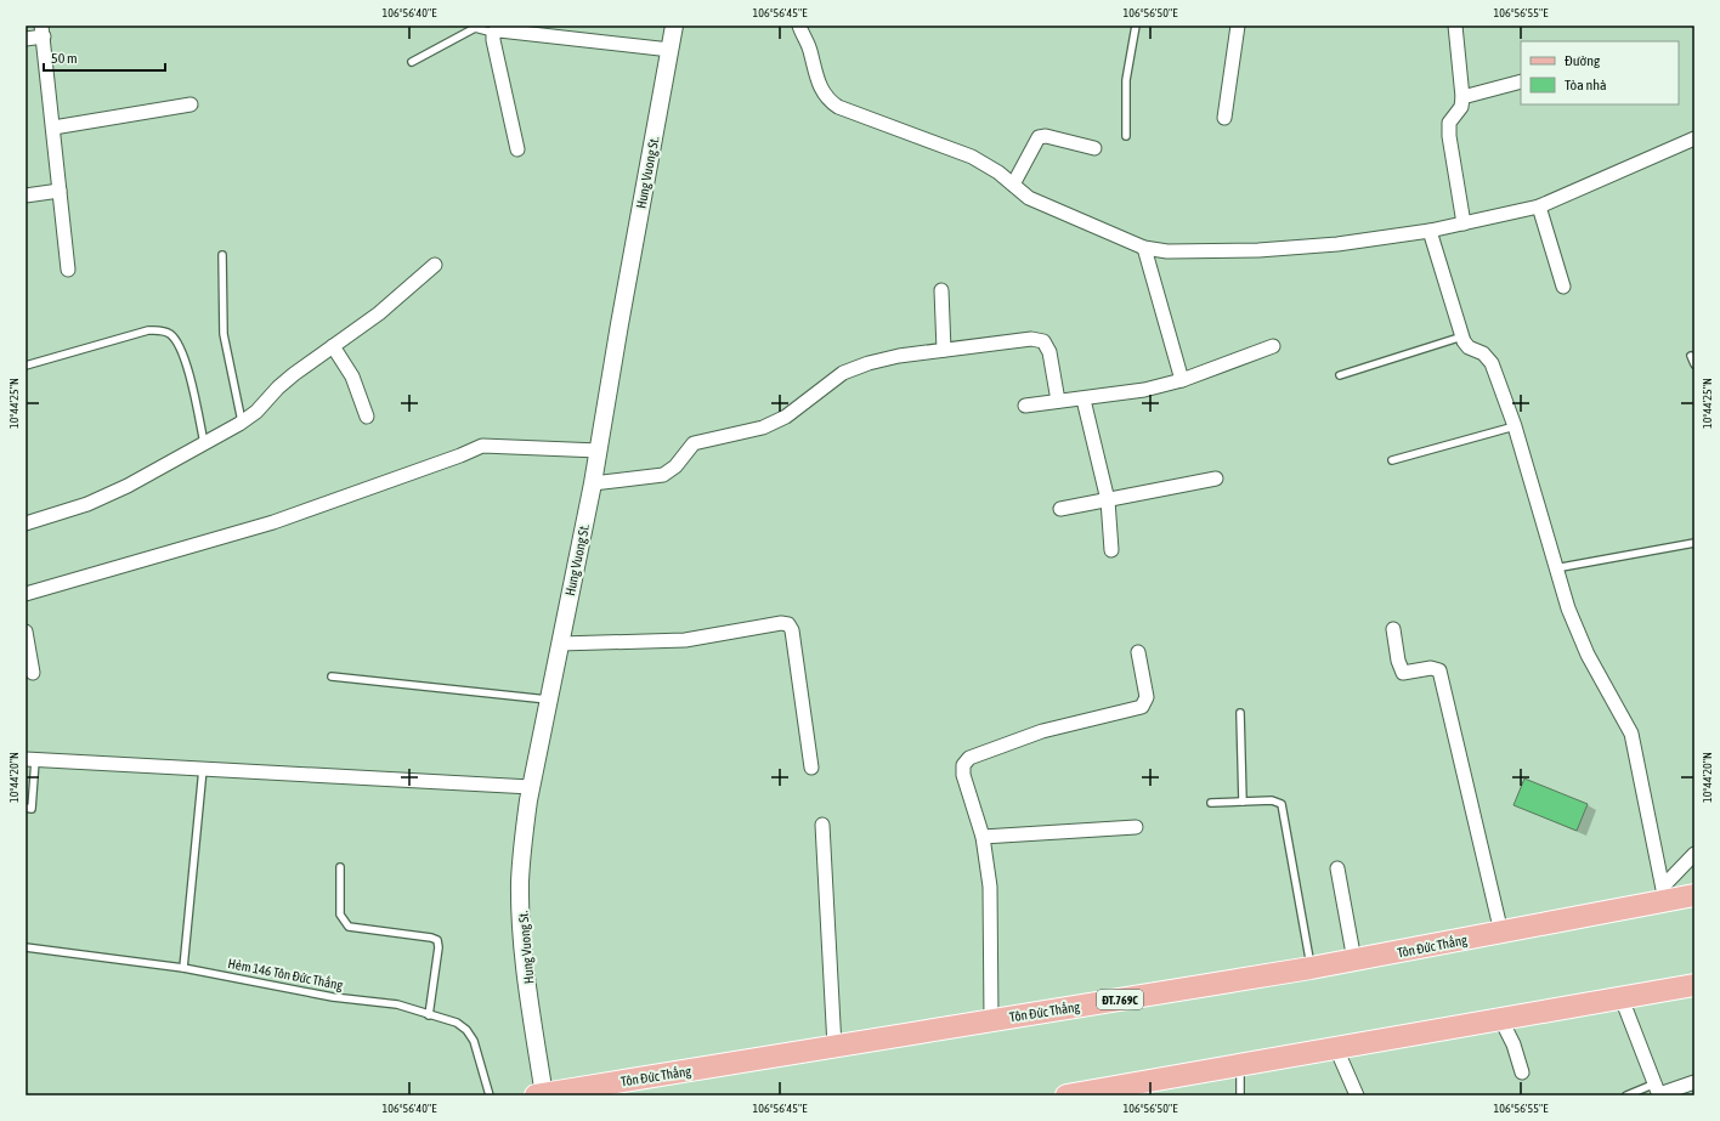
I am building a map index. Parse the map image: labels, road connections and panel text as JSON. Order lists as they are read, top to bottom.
{
  "streets": {
    "main road": ["Tôn Đức Thắng", "ĐT.769C"],
    "street": ["Hung Vuong St."],
    "lane": ["Hẻm 146 Tôn Đức Thắng"]
  },
  "crossings": [
    ["Hung Vuong St.", "Tôn Đức Thắng"]
  ],
  "legend": ["Đường", "Tòa nhà"],
  "scale_bar": "50 m",
  "coordinates": [
    "106°56'40\"E",
    "106°56'45\"E",
    "106°56'50\"E",
    "106°56'55\"E",
    "10°44'25\"N",
    "10°44'20\"N"
  ]
}
